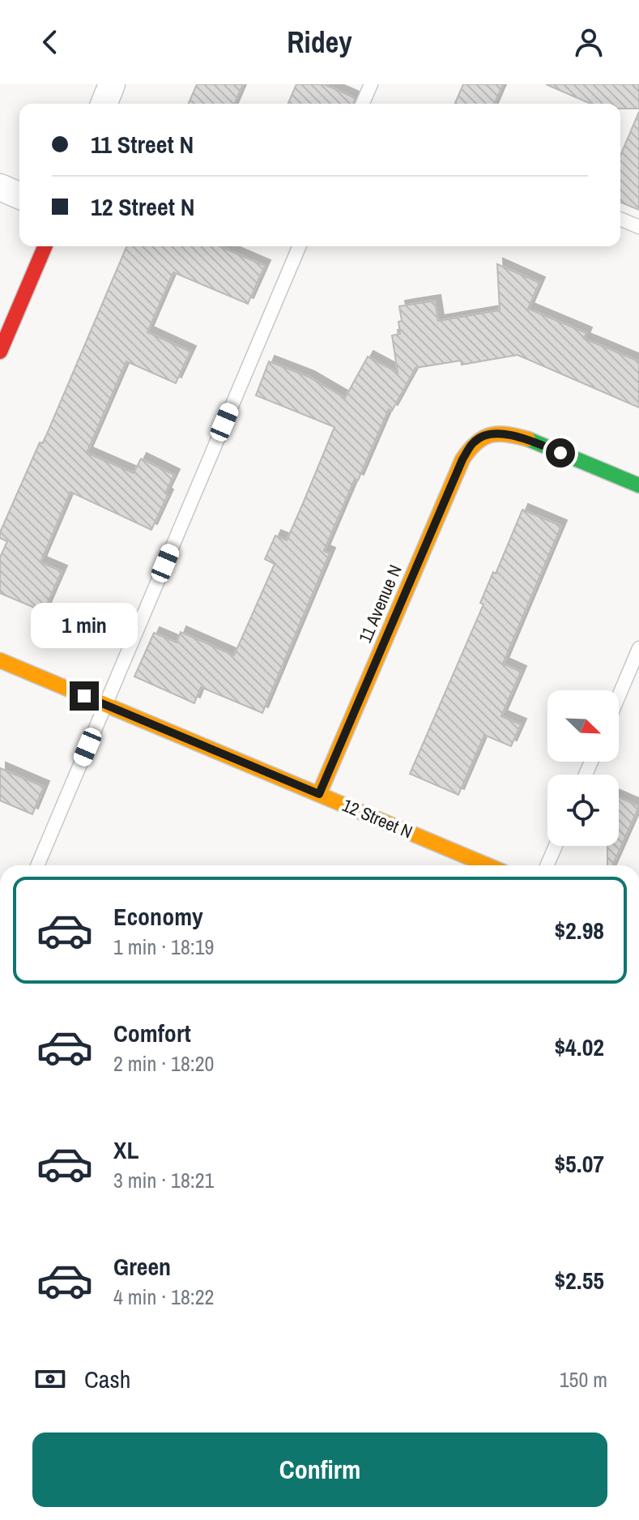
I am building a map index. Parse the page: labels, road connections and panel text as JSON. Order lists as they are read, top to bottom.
{
  "streets": {
    "street": ["11 Avenue N", "12 Street N"]
  },
  "crossings": [
    ["11 Avenue N", "12 Street N"]
  ],
  "north": "bottom right",
  "page": {
    "header": "Ridey",
    "banner": ["11 Street N", "12 Street N"],
    "bubble": "1 min",
    "list": [
      {
        "name": "Economy",
        "note": "1 min · 18:19",
        "value": "$2.98"
      },
      {
        "name": "Comfort",
        "note": "2 min · 18:20",
        "value": "$4.02"
      },
      {
        "name": "XL",
        "note": "3 min · 18:21",
        "value": "$5.07"
      },
      {
        "name": "Green",
        "note": "4 min · 18:22",
        "value": "$2.55"
      }
    ],
    "pay": ["Cash", "150 m"],
    "buttons": "Confirm"
  }
}
